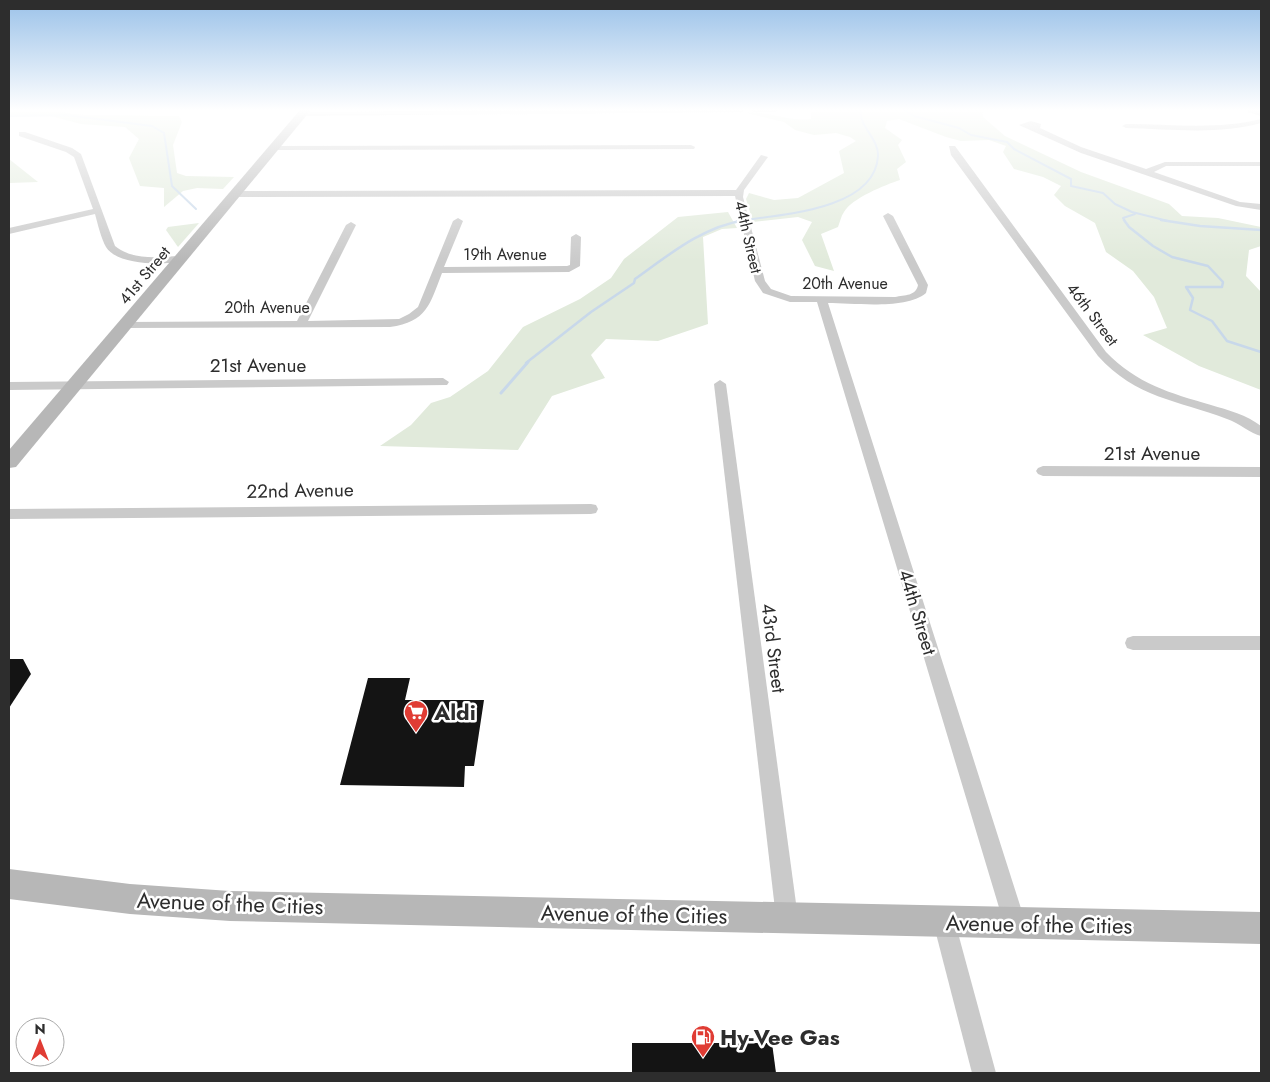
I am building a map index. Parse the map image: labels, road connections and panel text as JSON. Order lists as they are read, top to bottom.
{
  "streets": {
    "street": [
      "44th Street",
      "19th Avenue",
      "41st Street",
      "20th Avenue",
      "46th Street",
      "21st Avenue",
      "22nd Avenue",
      "43rd Street",
      "Avenue of the Cities"
    ]
  },
  "crossings": [
    ["44th Street", "20th Avenue"],
    ["44th Street", "Avenue of the Cities"],
    ["19th Avenue", "20th Avenue"],
    ["41st Street", "20th Avenue"],
    ["41st Street", "21st Avenue"],
    ["43rd Street", "Avenue of the Cities"]
  ],
  "places": {
    "supermarket": ["Aldi"],
    "fuel station": ["Hy-Vee Gas"]
  },
  "north": "top"
}
